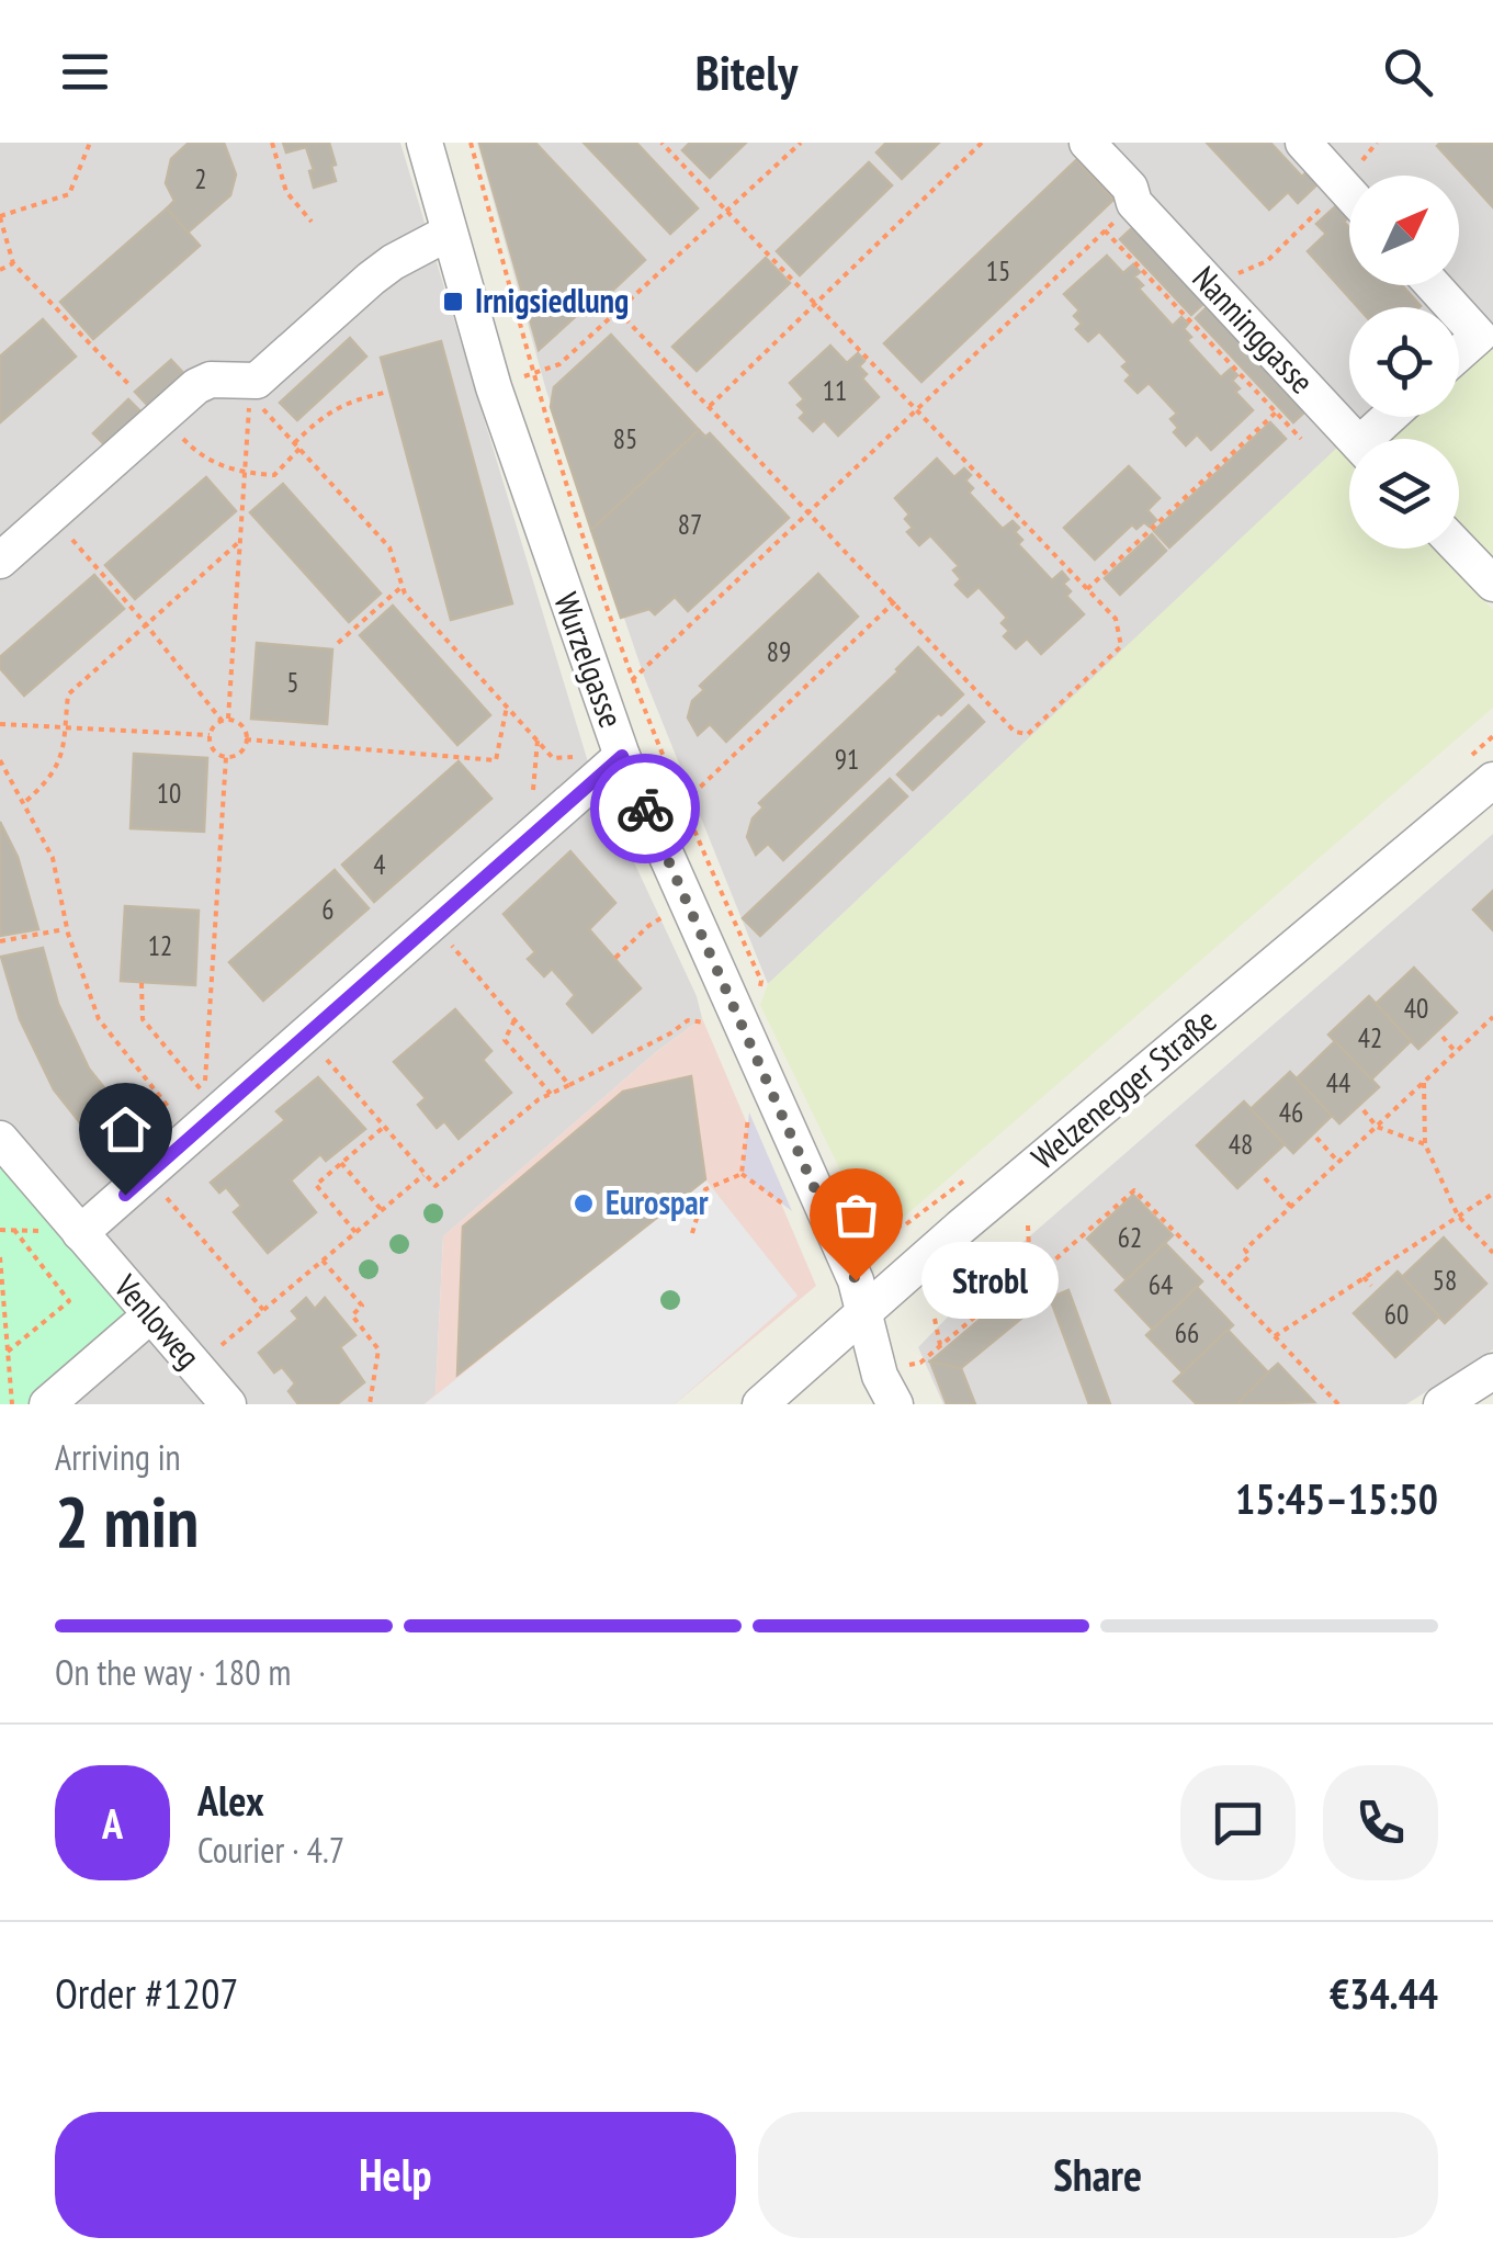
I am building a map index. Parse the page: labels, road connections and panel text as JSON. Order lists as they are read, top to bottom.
{
  "streets": {
    "street": [
      "Nanninggasse",
      "Wurzelgasse",
      "Welzenegger Straße",
      "Venloweg"
    ]
  },
  "crossings": [
    ["Wurzelgasse", "Welzenegger Straße"]
  ],
  "places": {
    "transit": ["Irnigsiedlung"],
    "other": ["Eurospar", "Strobl"]
  },
  "house_numbers": [
    "2",
    "15",
    "11",
    "85",
    "87",
    "89",
    "5",
    "91",
    "10",
    "4",
    "6",
    "12",
    "40",
    "42",
    "44",
    "46",
    "48",
    "62",
    "58",
    "64",
    "60",
    "66"
  ],
  "north": "top right",
  "page": {
    "header": "Bitely",
    "bubble": "Strobl",
    "heading": ["2 min", "Arriving in", "15:45–15:50"],
    "panel": [
      "Alex",
      "Courier · 4.7",
      "Order #1207",
      "€34.44"
    ],
    "bar": "On the way · 180 m",
    "round": "A",
    "buttons": ["Help", "Share"]
  }
}
